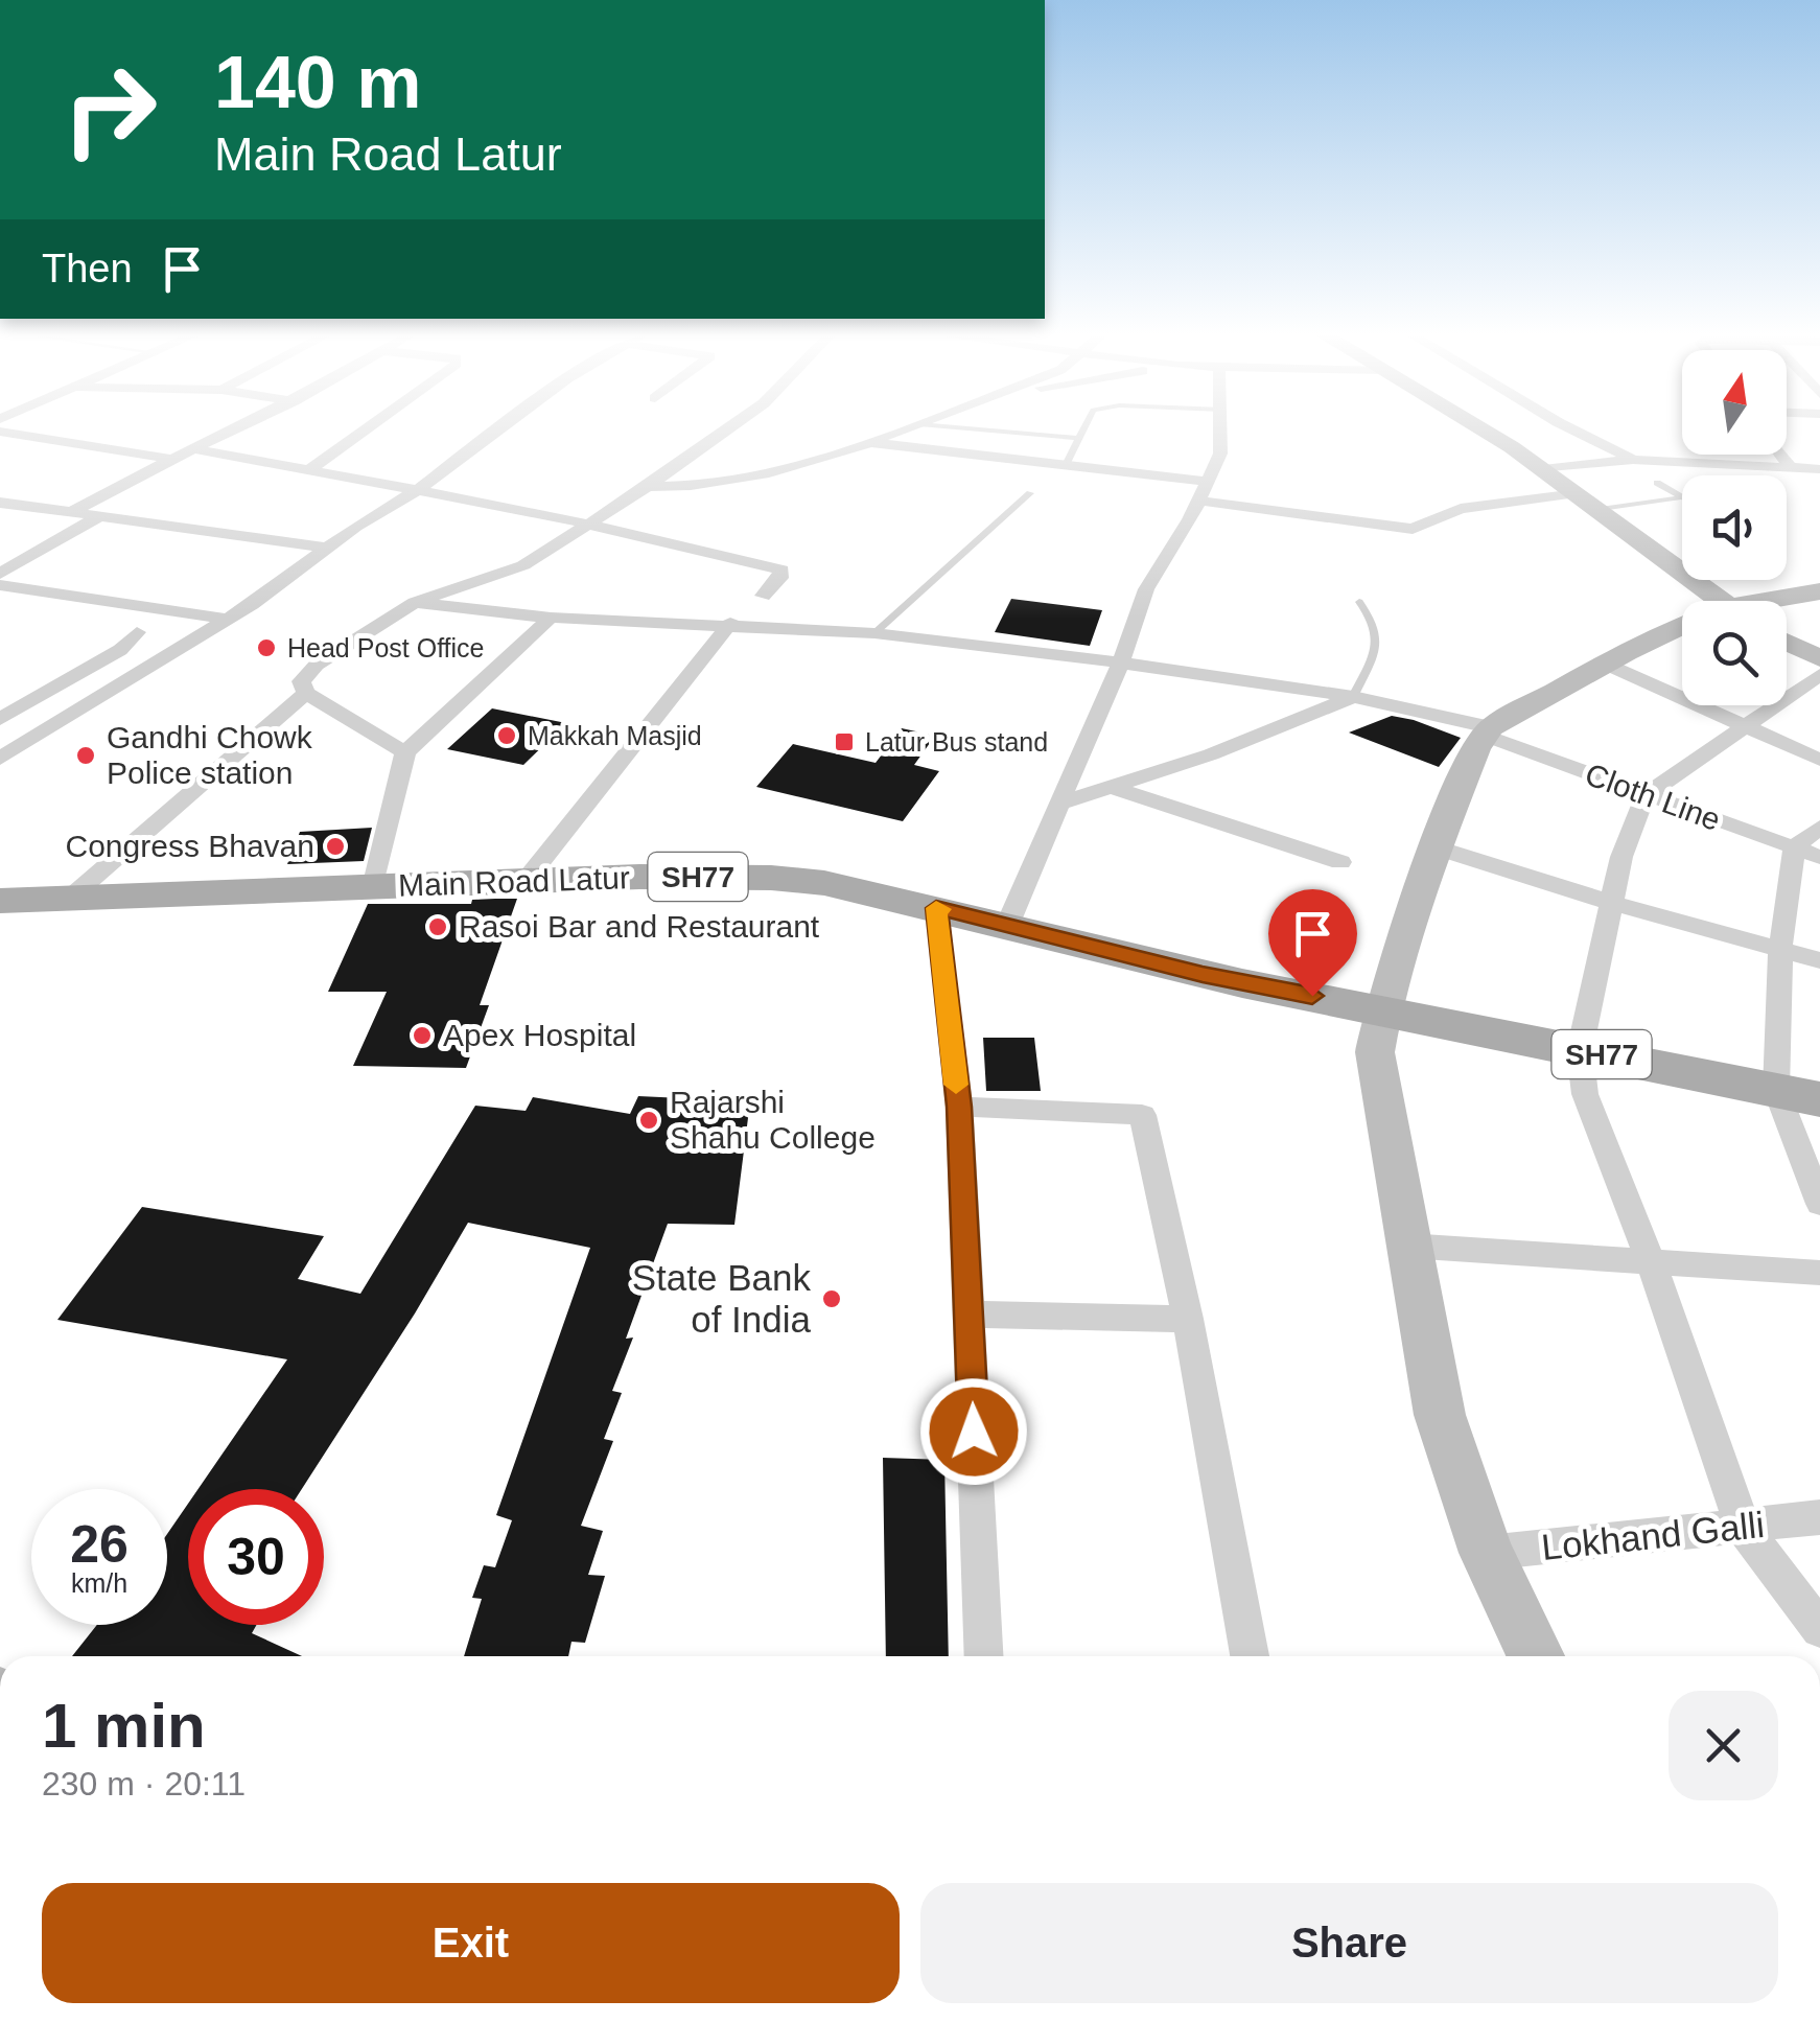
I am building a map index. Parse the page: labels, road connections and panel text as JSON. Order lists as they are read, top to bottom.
{
  "streets": {
    "main road": ["SH77", "Main Road Latur"],
    "street": ["Cloth Line", "Lokhand Galli"]
  },
  "places": {
    "other": [
      "Head Post Office",
      "Makkah Masjid",
      "Gandhi Chowk Police station",
      "Congress Bhavan",
      "Rasoi Bar and Restaurant",
      "Apex Hospital",
      "Rajarshi Shahu College",
      "State Bank of India"
    ],
    "transit": ["Latur Bus stand"]
  },
  "north": "top",
  "page": {
    "turn": ["140 m", "Main Road Latur"],
    "then": "Then",
    "speed": "26 km/h",
    "limit": "30",
    "heading": ["1 min", "230 m · 20:11"],
    "buttons": ["Exit", "Share"]
  }
}
